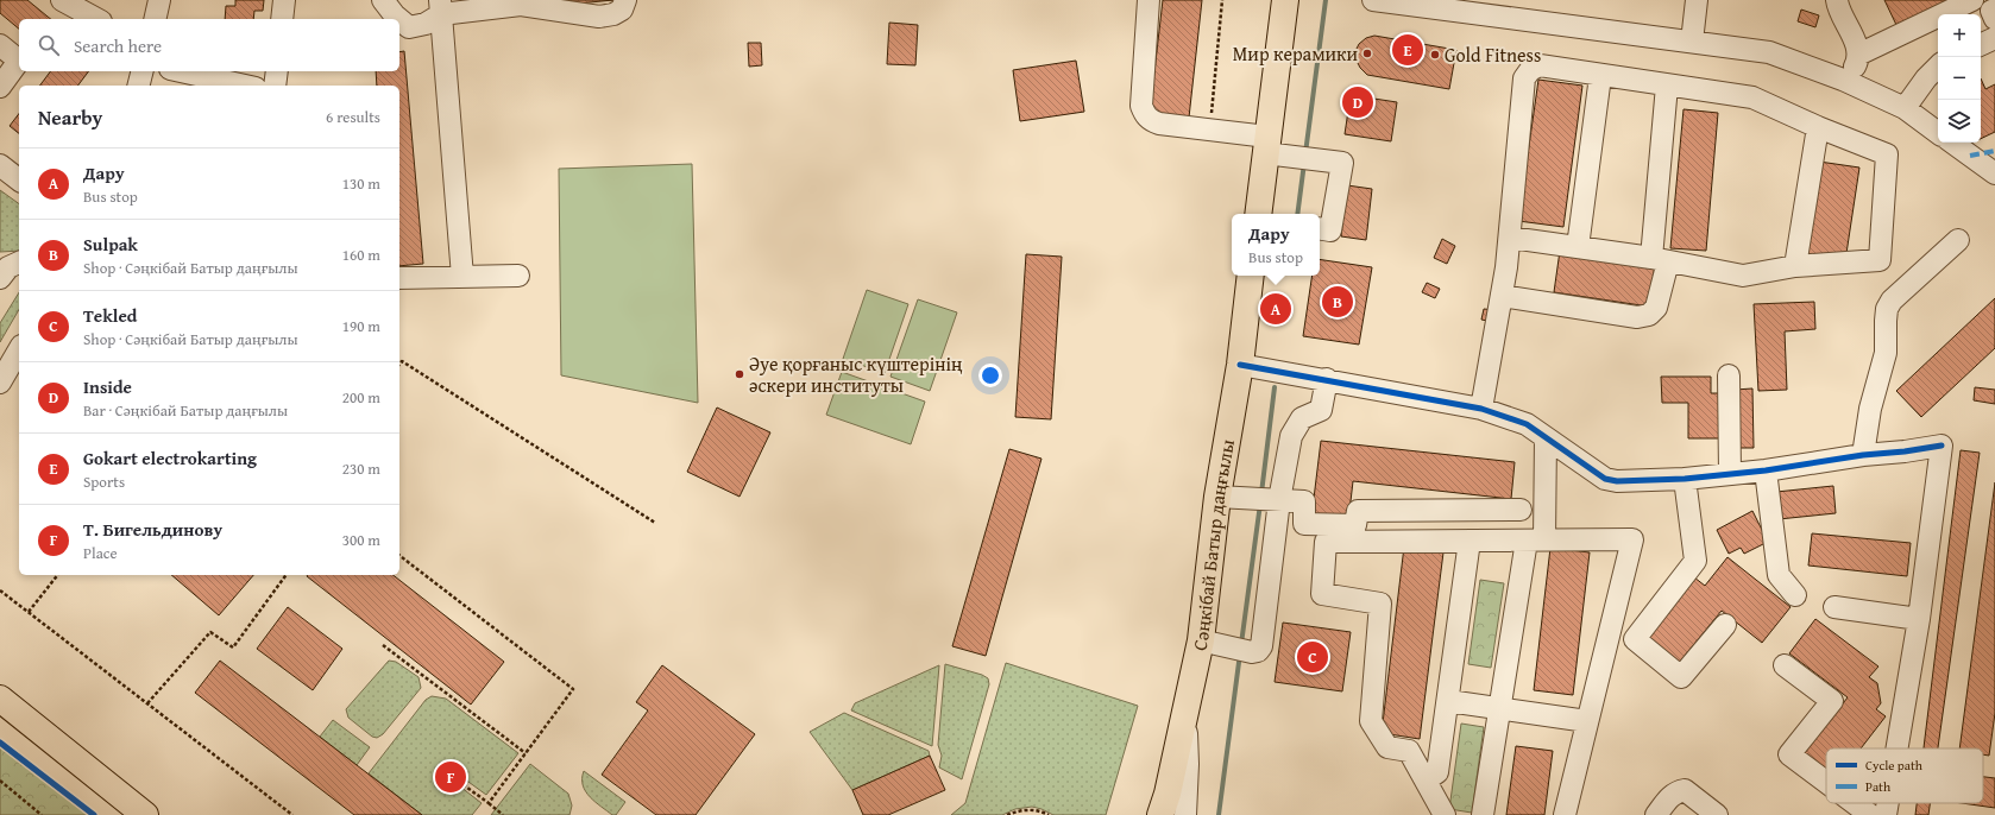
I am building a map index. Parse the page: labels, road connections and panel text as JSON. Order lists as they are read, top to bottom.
{
  "streets": {
    "main road": ["Сәңкібай Батыр даңғылы"]
  },
  "places": ["Мир керамики", "Gold Fitness", "Әуе қорғаныс күштерінің әскери институты"],
  "legend": ["Cycle path", "Path"],
  "page": {
    "map_buttons": ["+", "−"],
    "search": "Search here",
    "pins": [
      "E",
      "D",
      "B",
      "A",
      "C",
      "F"
    ],
    "heading": ["Nearby", "6 results"],
    "list": [
      {
        "mark": "A",
        "name": "Дару",
        "note": "Bus stop",
        "value": "130 m"
      },
      {
        "mark": "B",
        "name": "Sulpak",
        "note": "Shop · Сәңкібай Батыр даңғылы",
        "value": "160 m"
      },
      {
        "mark": "C",
        "name": "Тekled",
        "note": "Shop · Сәңкібай Батыр даңғылы",
        "value": "190 m"
      },
      {
        "mark": "D",
        "name": "Inside",
        "note": "Bar · Сәңкібай Батыр даңғылы",
        "value": "200 m"
      },
      {
        "mark": "E",
        "name": "Gokart electrokarting",
        "note": "Sports",
        "value": "230 m"
      },
      {
        "mark": "F",
        "name": "Т. Бигельдинову",
        "note": "Place",
        "value": "300 m"
      }
    ],
    "popup": ["Дару", "Bus stop"]
  }
}
